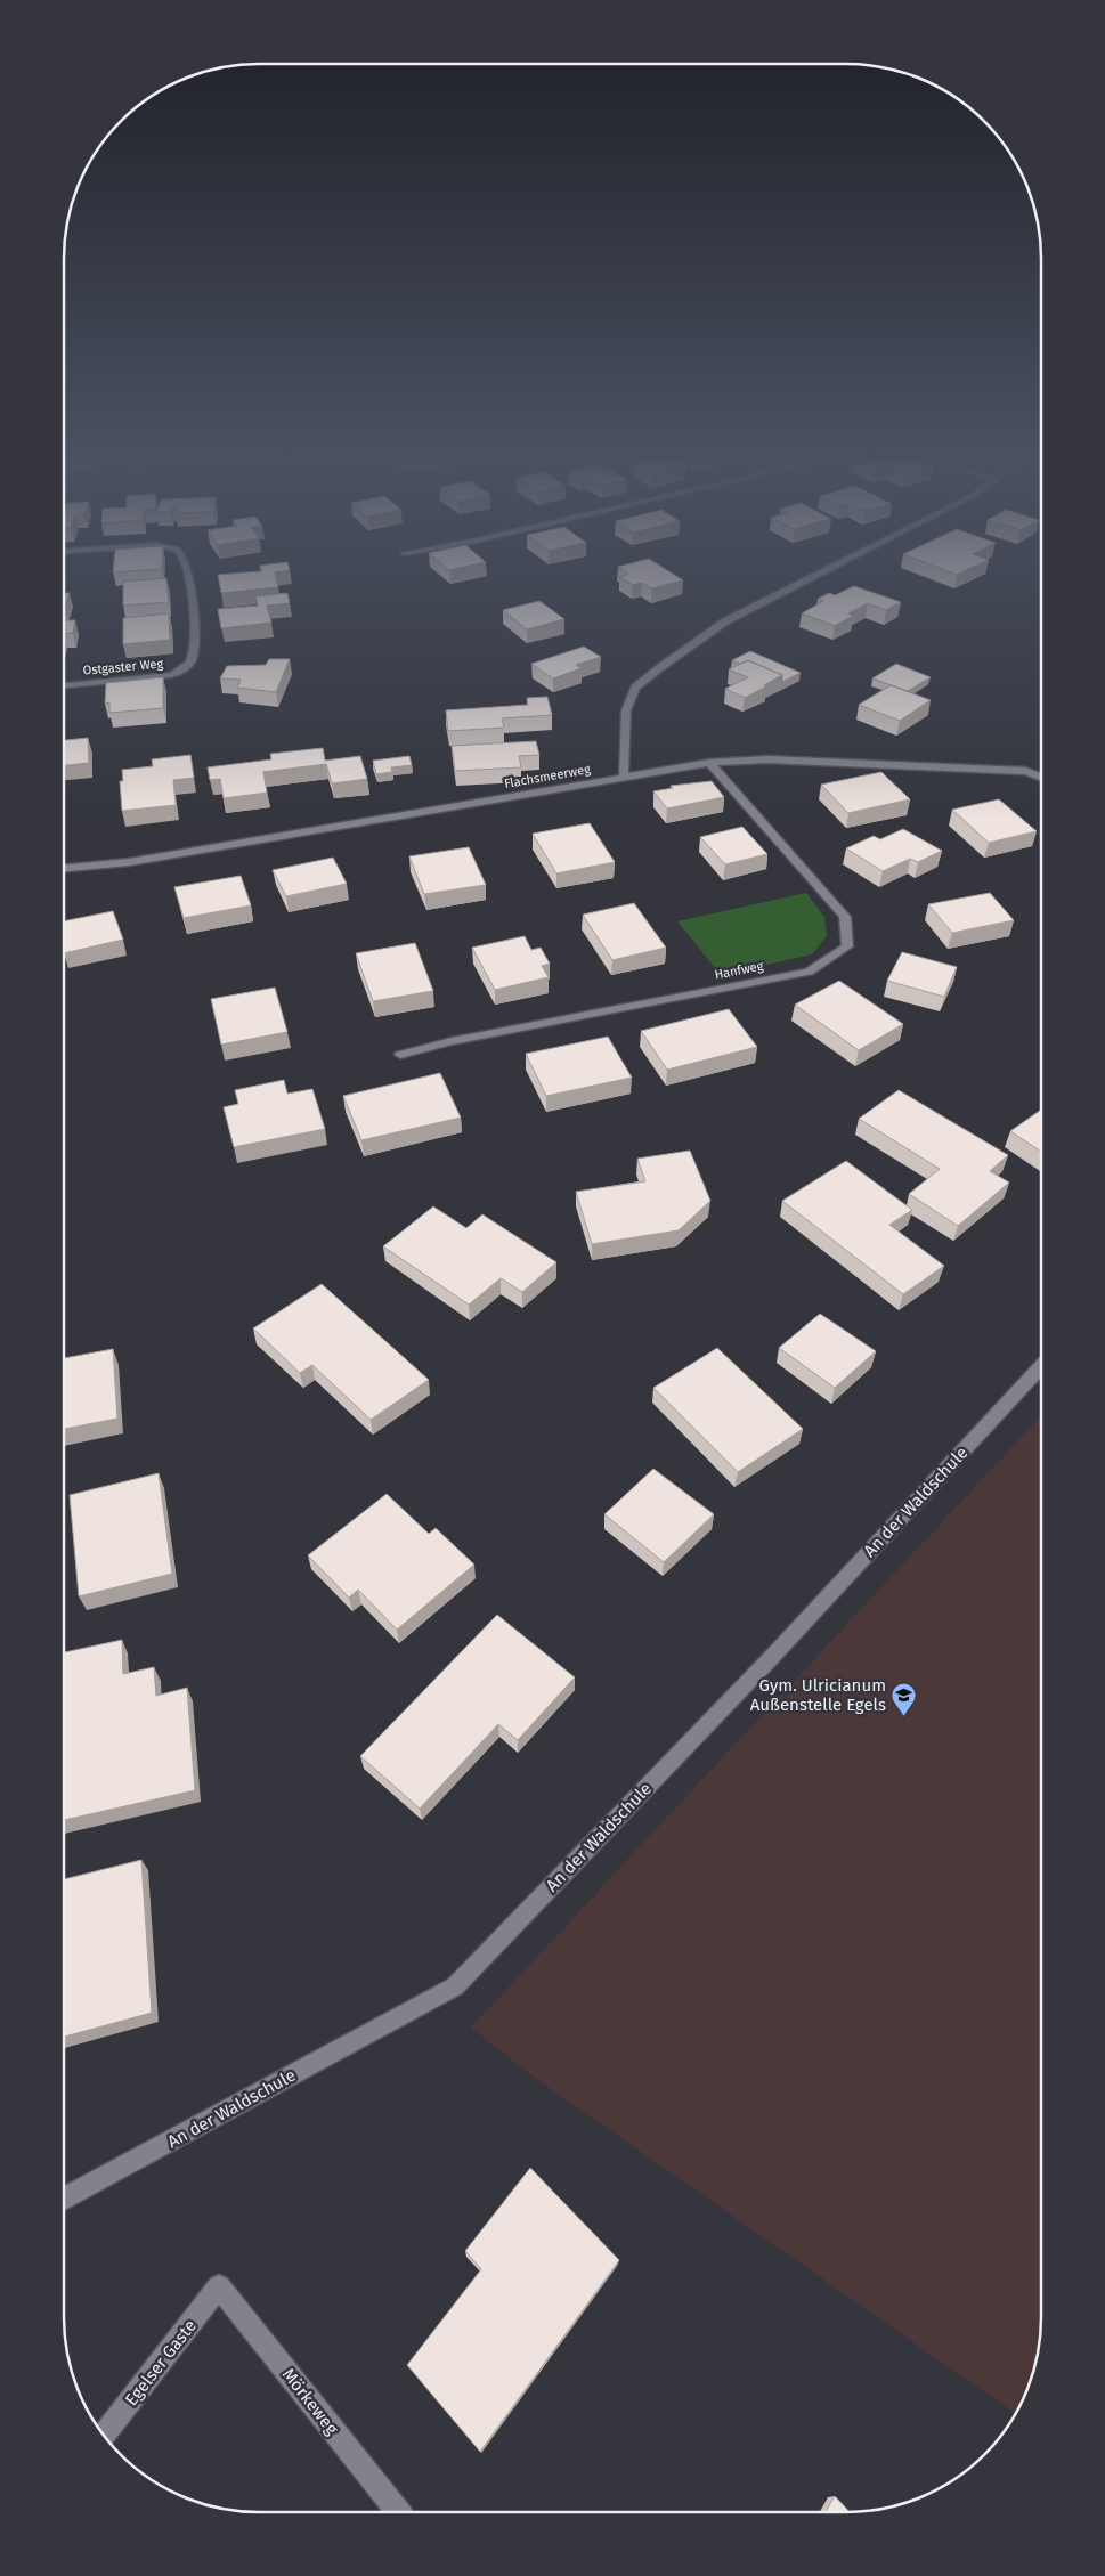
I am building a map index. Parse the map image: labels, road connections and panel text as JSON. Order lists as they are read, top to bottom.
{
  "streets": {
    "street": [
      "Ostgaster Weg",
      "Flachsmeerweg",
      "Hanfweg",
      "An der Waldschule",
      "Egelser Gaste",
      "Mörkeweg"
    ]
  },
  "crossings": [
    ["Flachsmeerweg", "Hanfweg"],
    ["Egelser Gaste", "Mörkeweg"]
  ],
  "places": {
    "school or university": ["Gym. Ulricianum Außenstelle Egels"]
  }
}
